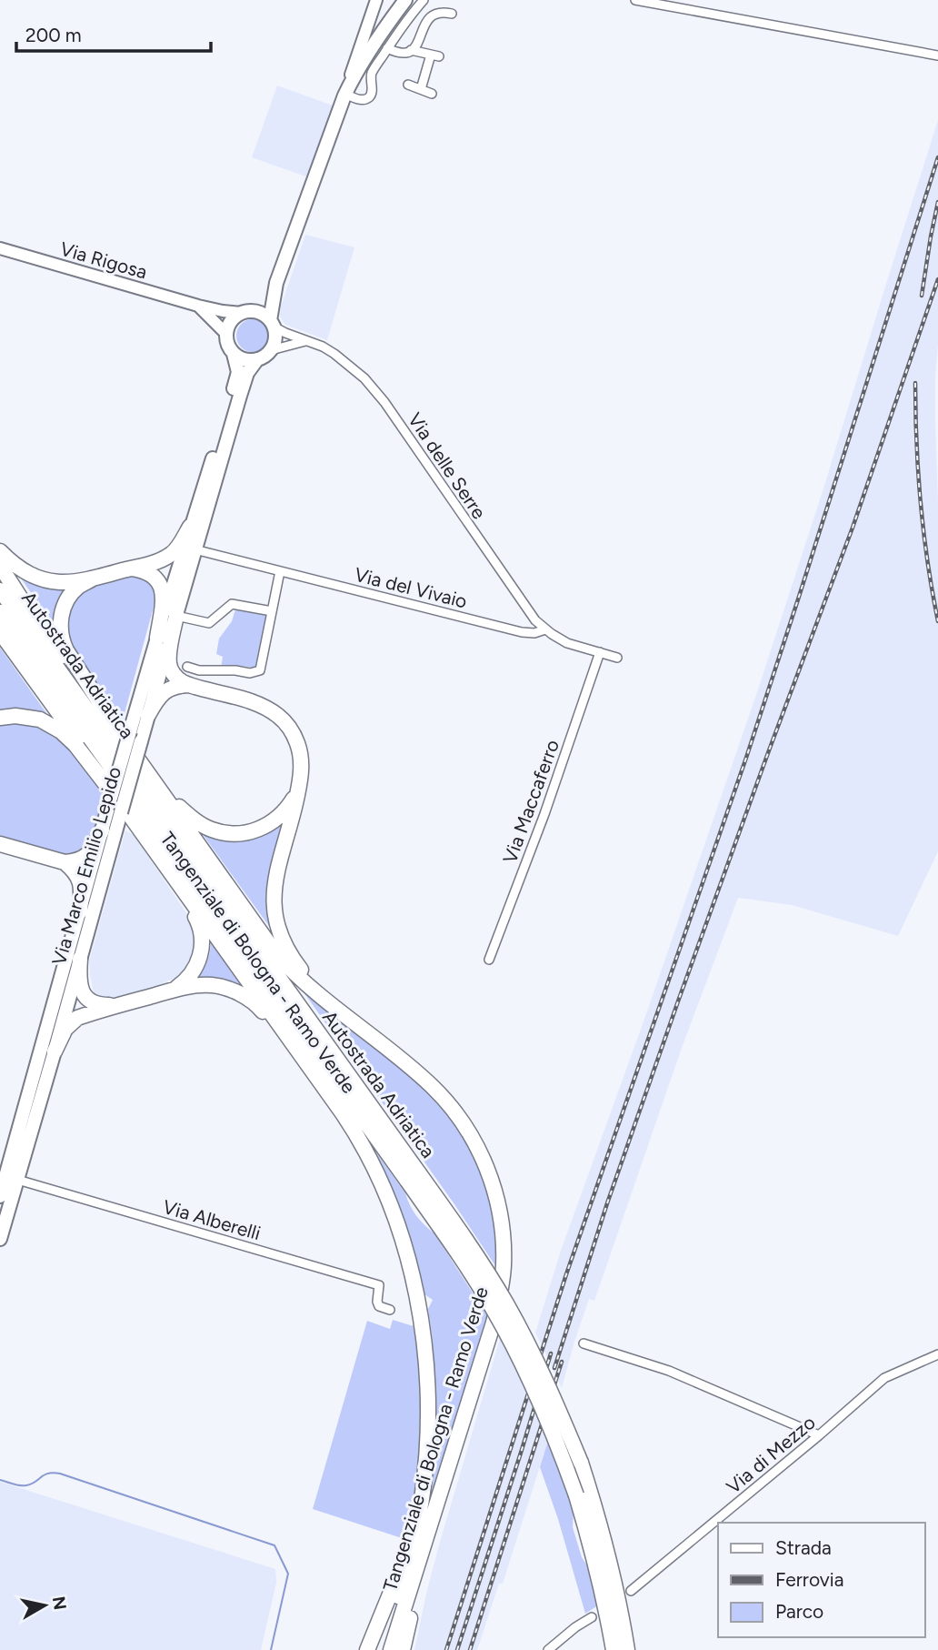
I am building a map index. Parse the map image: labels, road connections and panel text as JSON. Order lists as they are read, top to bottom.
{
  "streets": {
    "highway": ["Autostrada Adriatica", "Tangenziale di Bologna - Ramo Verde"],
    "main road": ["Via Rigosa", "Via Marco Emilio Lepido"],
    "street": [
      "Via delle Serre",
      "Via del Vivaio",
      "Via Maccaferro",
      "Via Alberelli",
      "Via di Mezzo"
    ]
  },
  "crossings": [
    ["Via Rigosa", "Via delle Serre"],
    ["Via Rigosa", "Via Marco Emilio Lepido"],
    ["Via delle Serre", "Via del Vivaio"],
    ["Via delle Serre", "Via Marco Emilio Lepido"],
    ["Via del Vivaio", "Via Marco Emilio Lepido"],
    ["Via Marco Emilio Lepido", "Tangenziale di Bologna - Ramo Verde"],
    ["Via Marco Emilio Lepido", "Via Alberelli"]
  ],
  "legend": ["Strada", "Ferrovia", "Parco"],
  "scale_bar": "200 m",
  "north": "right"
}
